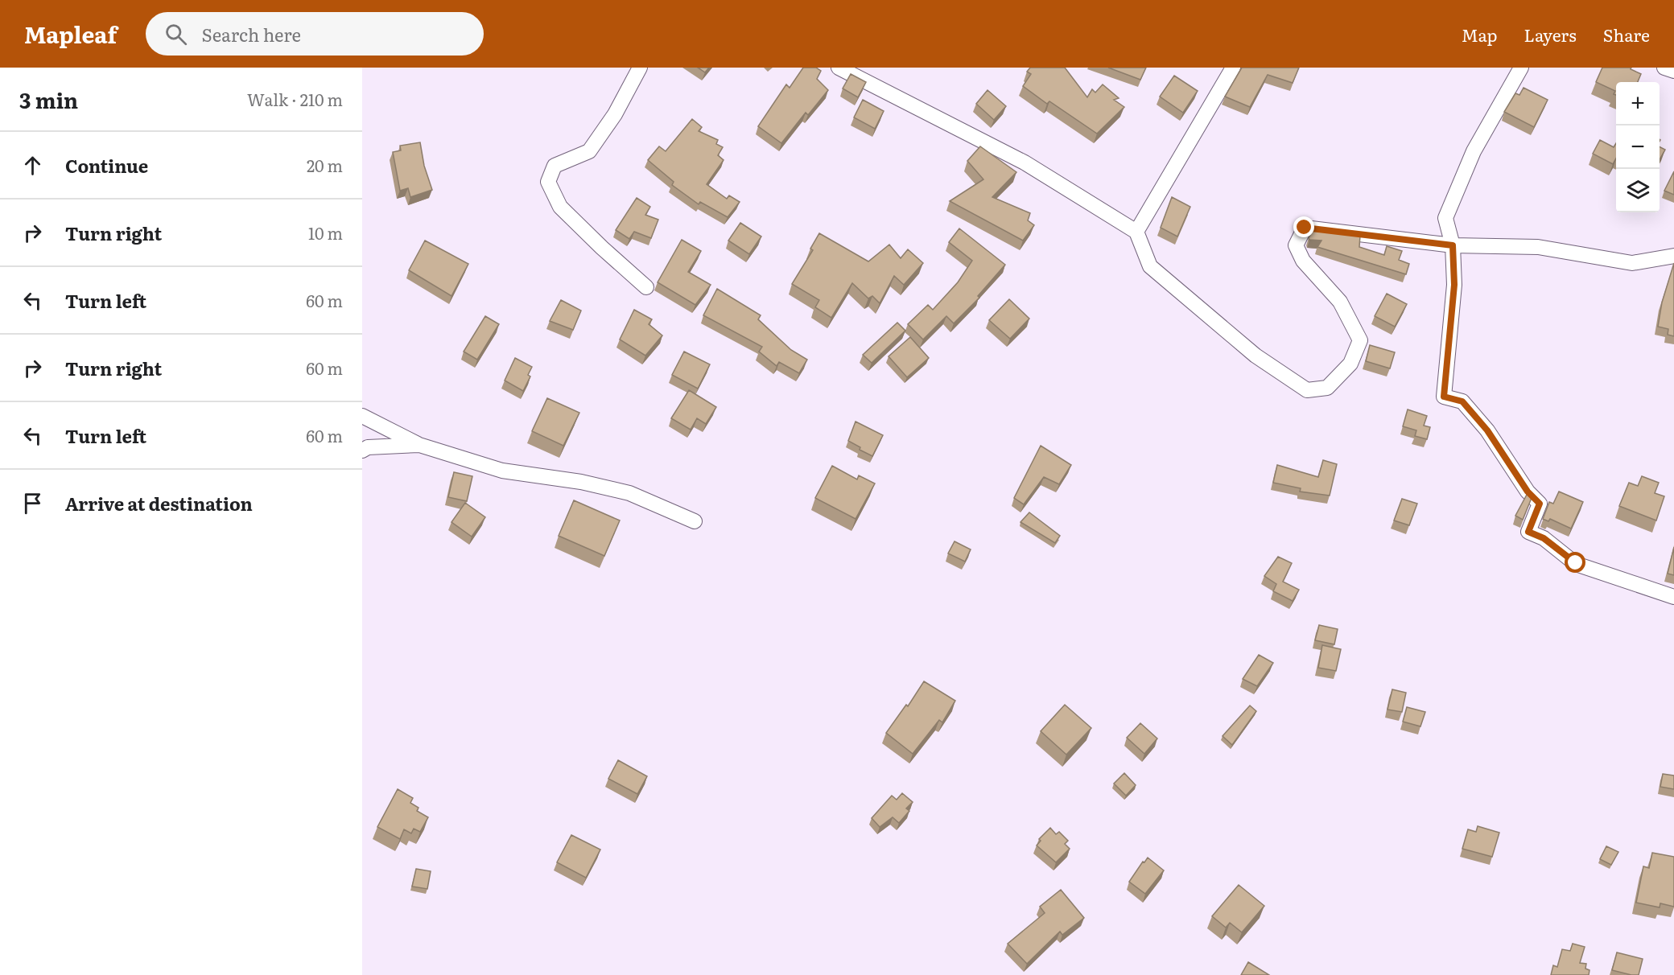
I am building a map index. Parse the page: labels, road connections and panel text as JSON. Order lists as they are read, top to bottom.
{
  "page": {
    "header": "Mapleaf",
    "search": "Search here",
    "nav": ["Map", "Layers", "Share"],
    "heading": ["3 min", "Walk · 210 m"],
    "map_buttons": ["+", "−"],
    "list": [
      ["Continue", "20 m"],
      ["Turn right", "10 m"],
      ["Turn left", "60 m"],
      ["Turn right", "60 m"],
      ["Turn left", "60 m"],
      "Arrive at destination"
    ]
  }
}
